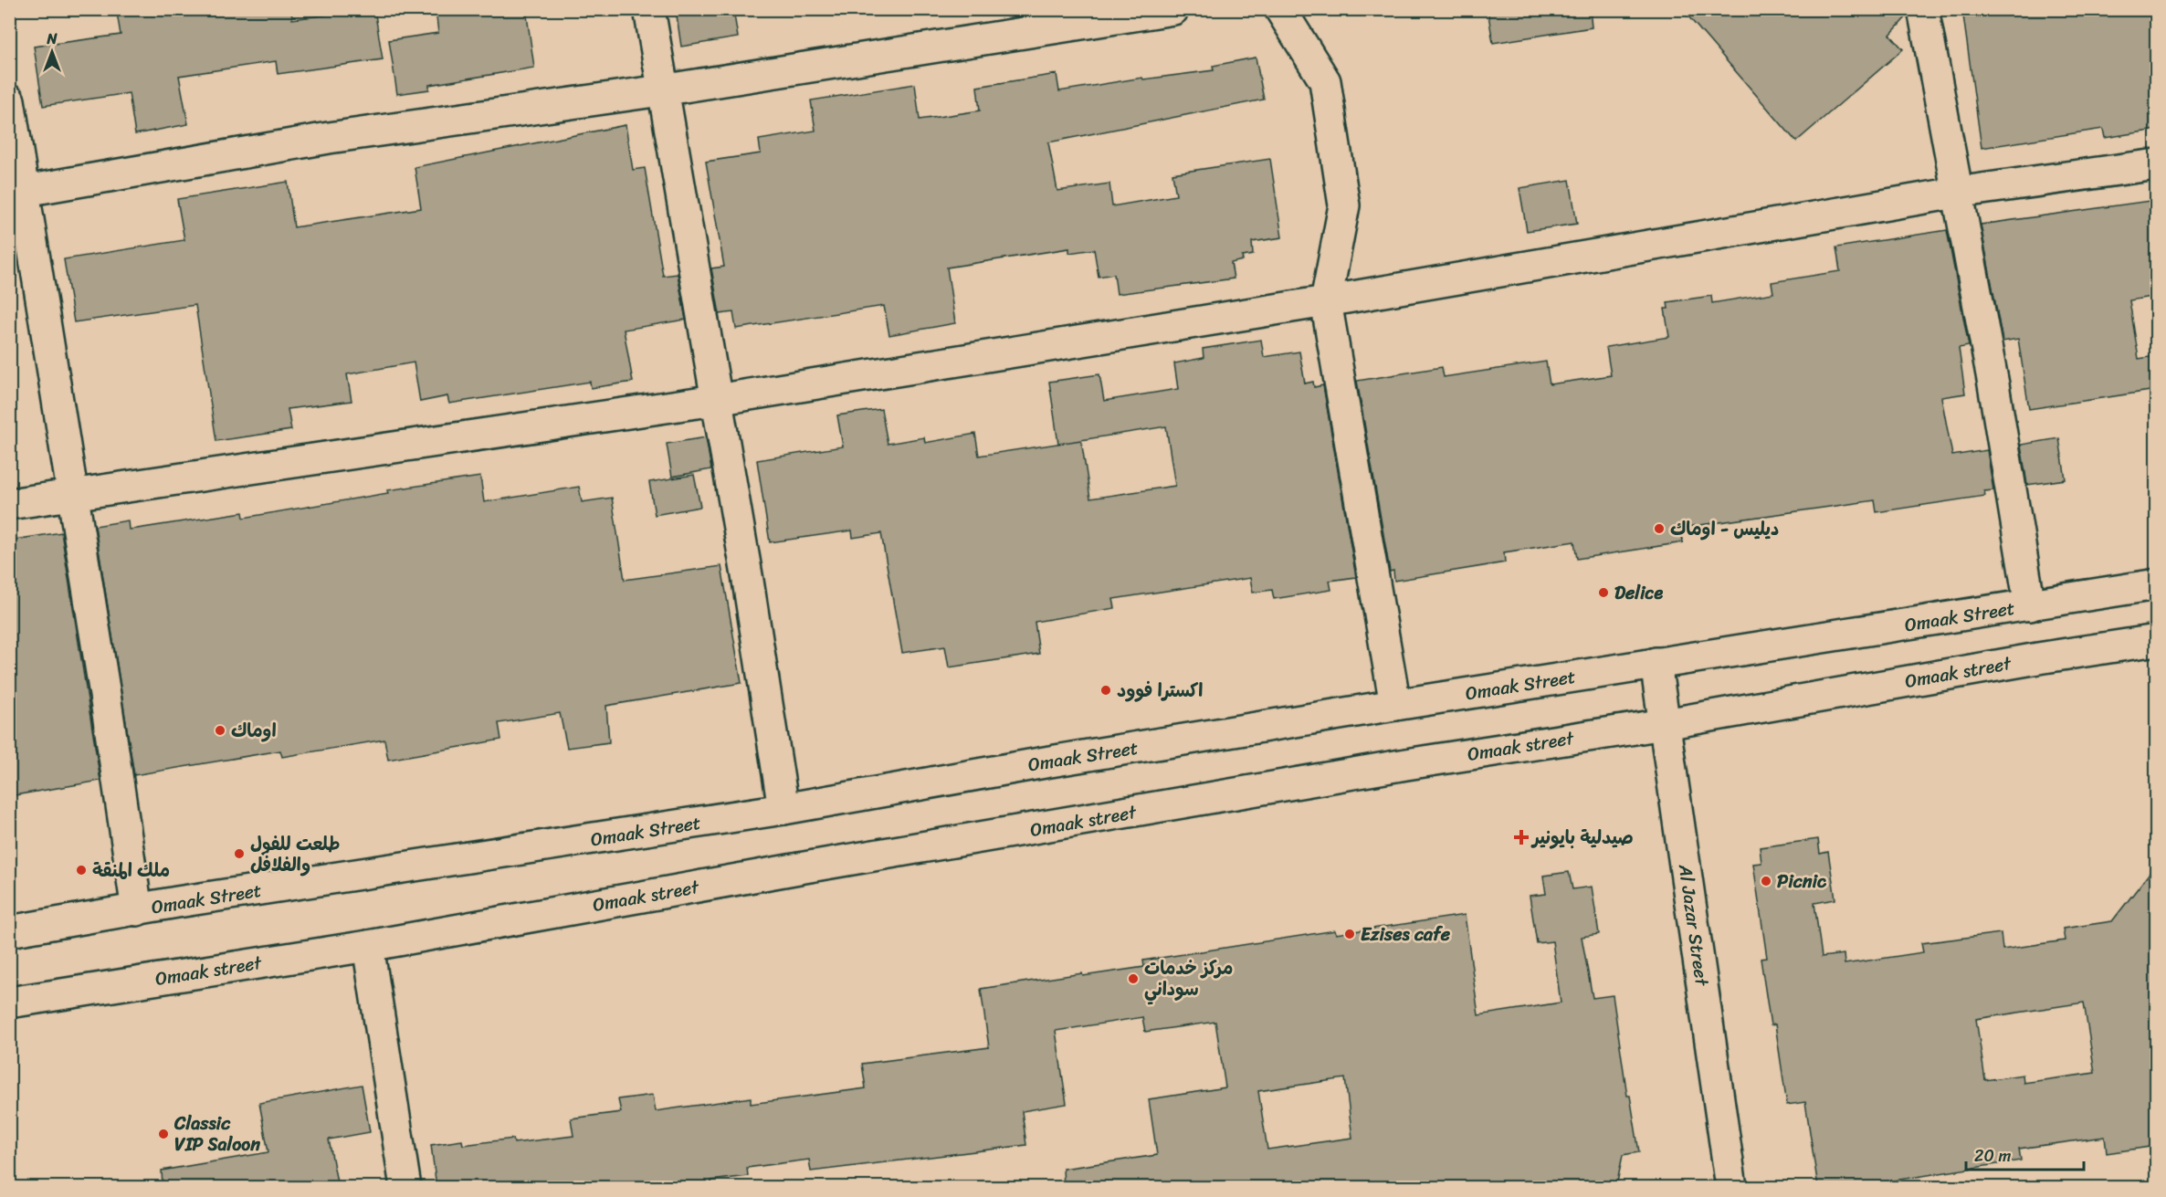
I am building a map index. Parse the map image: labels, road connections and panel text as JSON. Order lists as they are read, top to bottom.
{
  "streets": {
    "street": ["Omaak Street", "Omaak street", "Al Jazar Street"]
  },
  "crossings": [
    ["Omaak Street", "Al Jazar Street"],
    ["Omaak street", "Al Jazar Street"]
  ],
  "places": {
    "other": [
      "ديليس - اوماك",
      "Delice",
      "اكسترا فوود",
      "اوماك",
      "طلعت للفول والفلافل",
      "ملك المنقة",
      "Picnic",
      "Ezises cafe",
      "مركز خدمات سوداني",
      "Classic VIP Saloon"
    ],
    "health": ["صيدلية بايونير"]
  },
  "scale_bar": "20 m",
  "north": "top"
}
